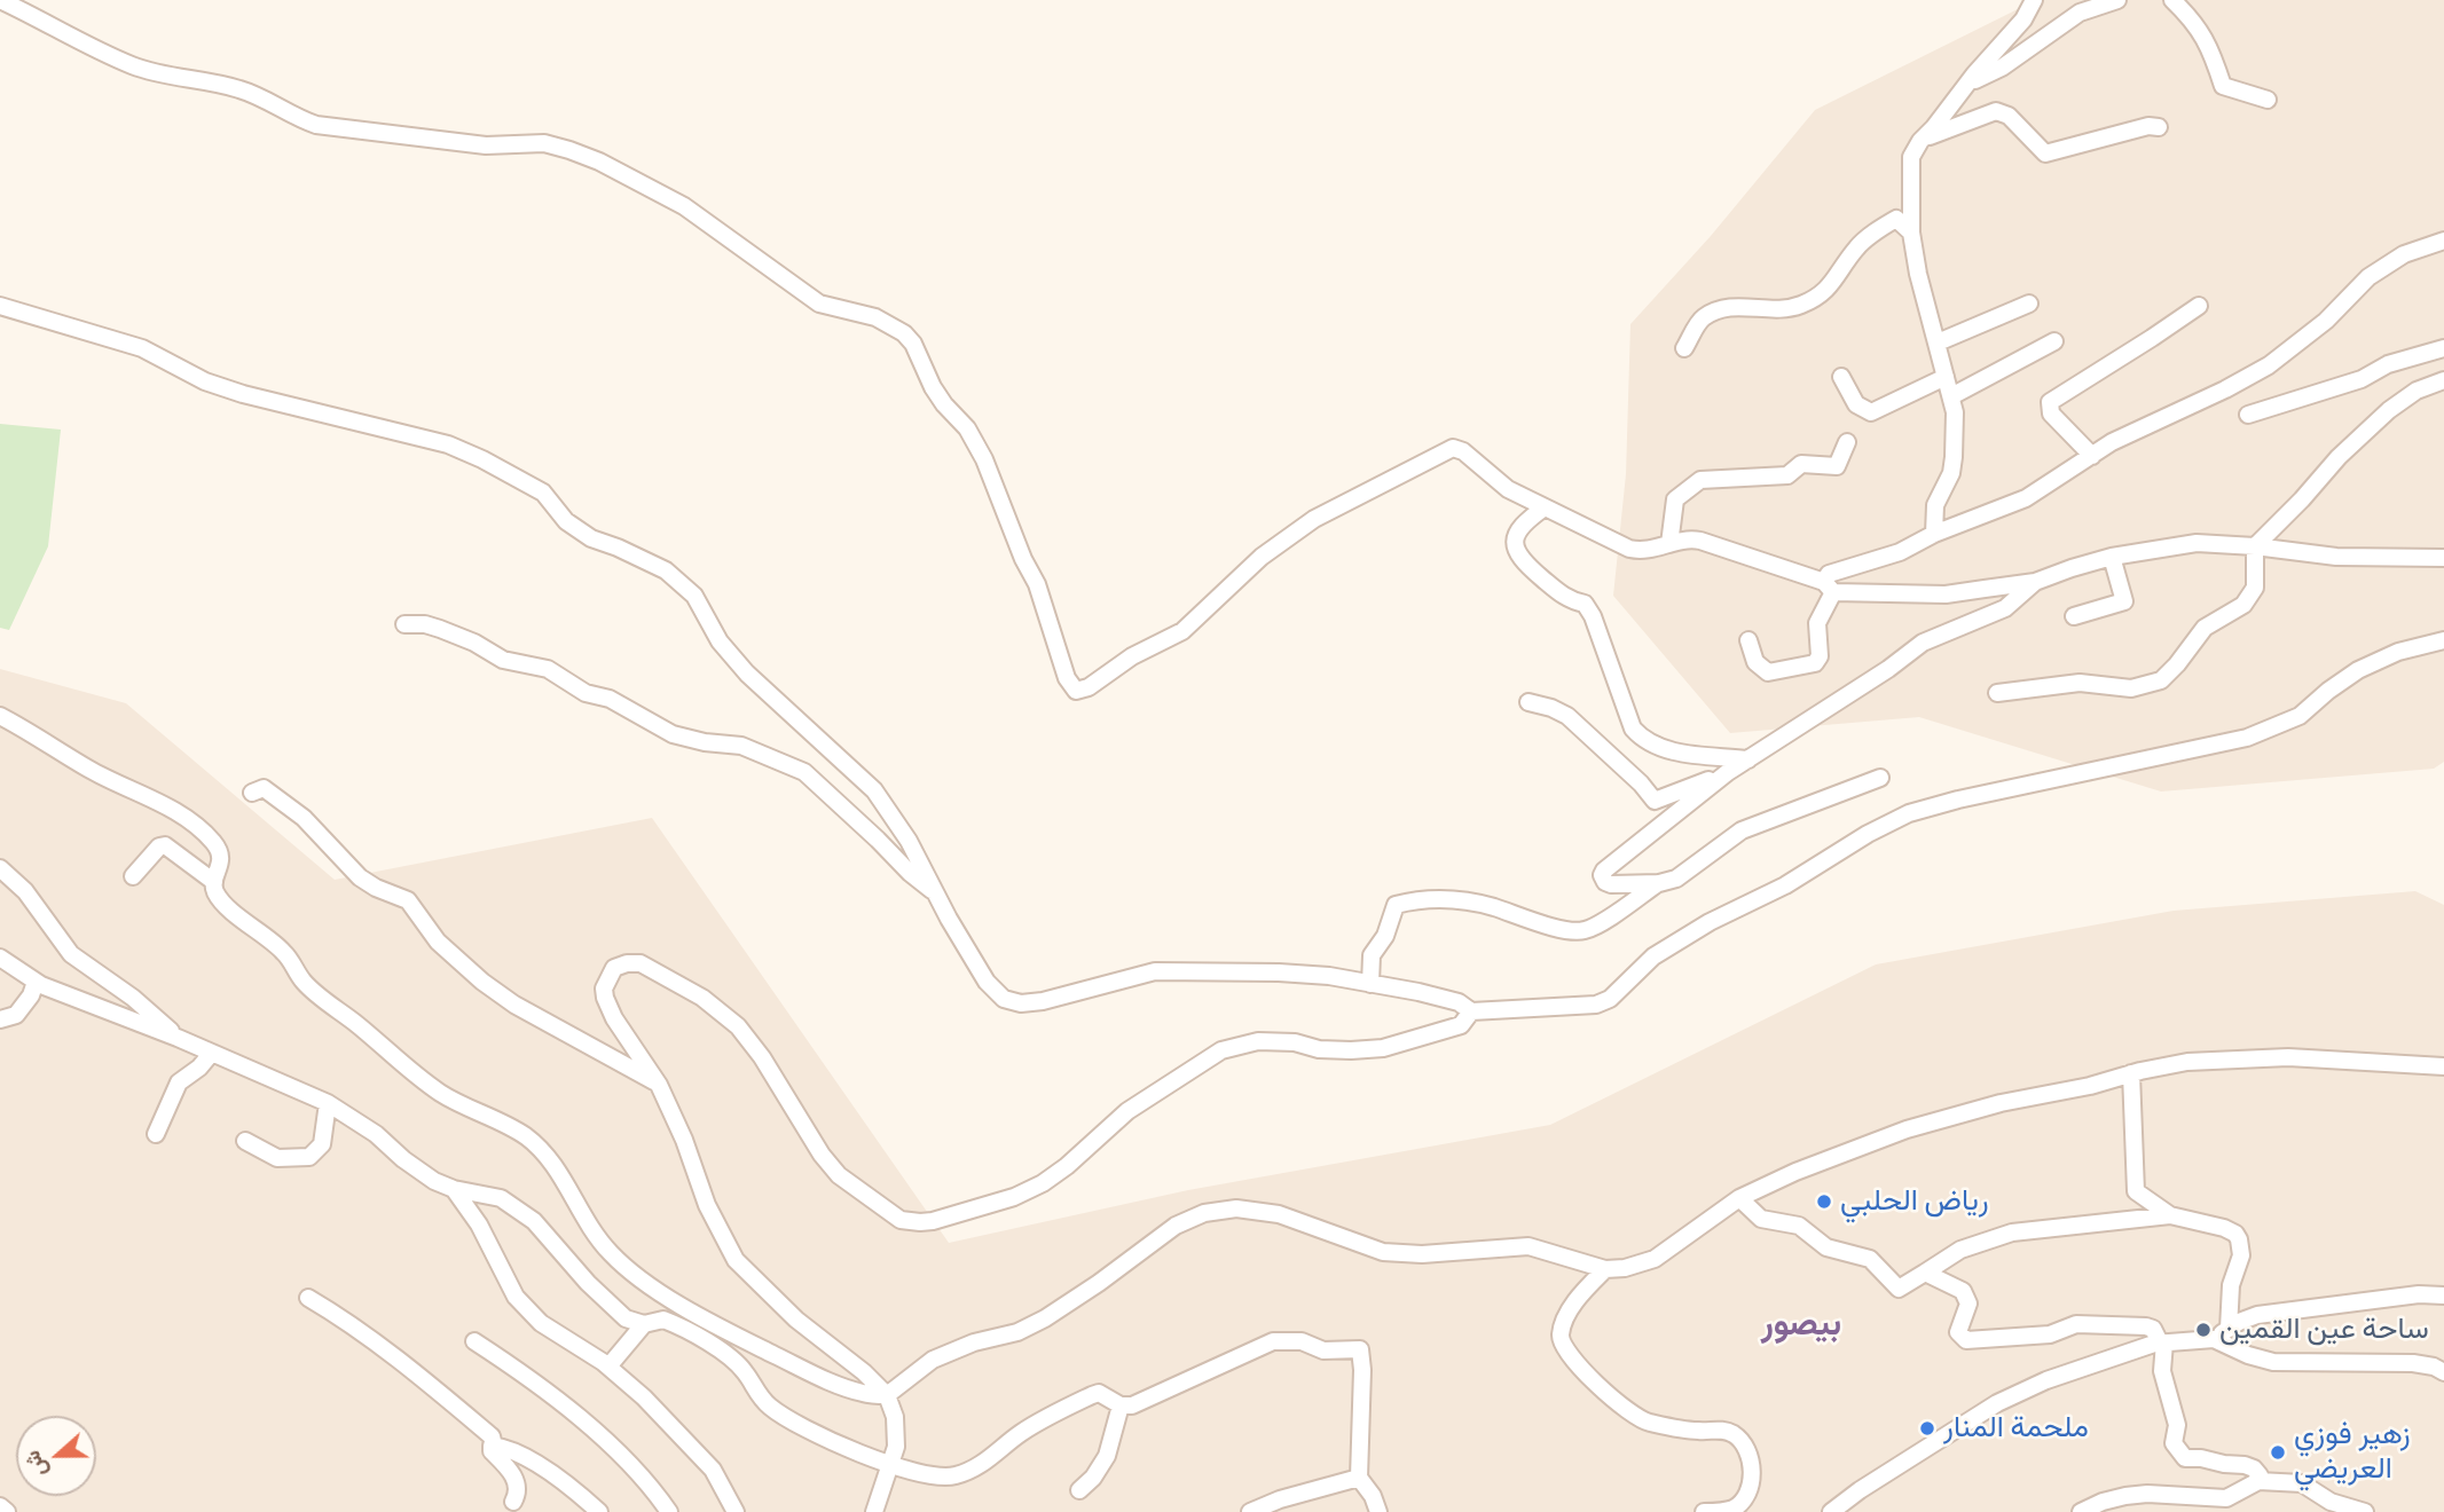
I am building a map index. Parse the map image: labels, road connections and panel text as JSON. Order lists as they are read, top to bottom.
{
  "districts": ["بيصور"],
  "places": [
    "رياض الحلبي",
    "ساحة عين القمين",
    "ملحمة المنار",
    "زهير فوزي العريضي"
  ],
  "north": "left"
}
